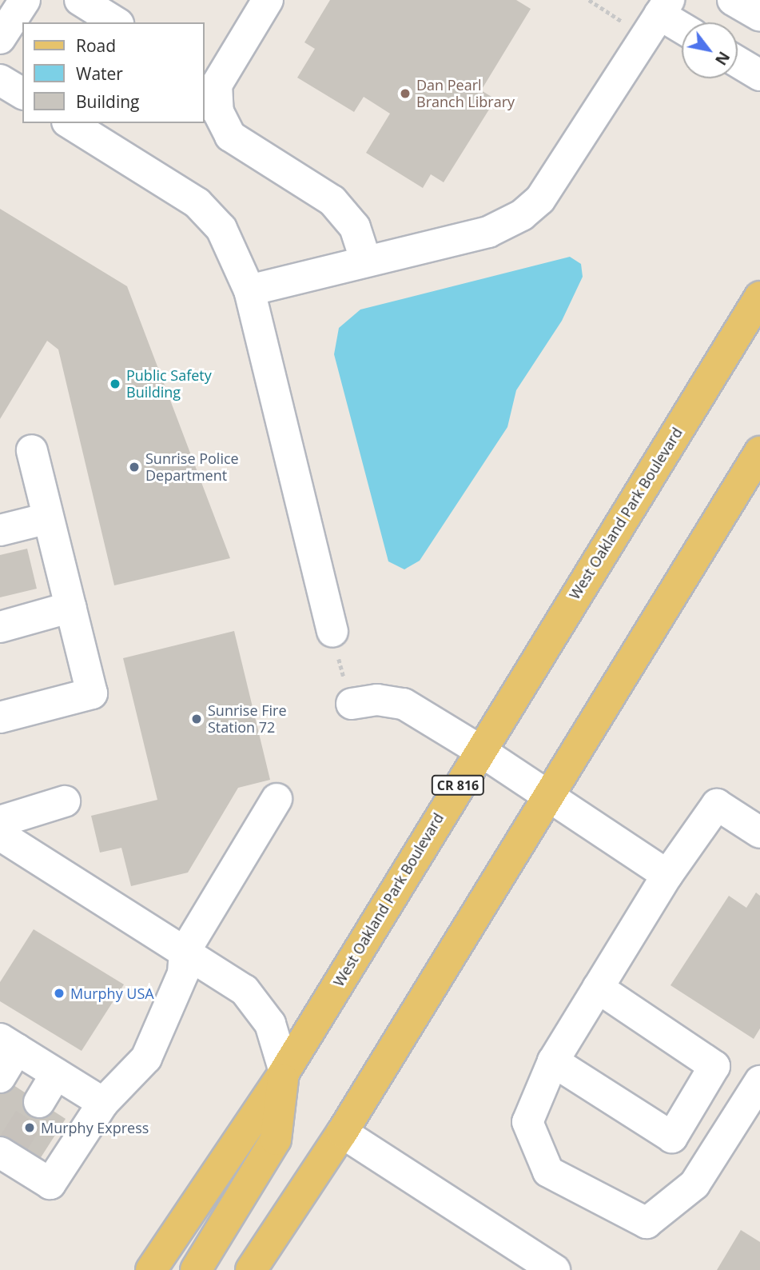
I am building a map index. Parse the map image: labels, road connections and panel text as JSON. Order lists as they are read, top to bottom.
{
  "streets": {
    "main road": ["West Oakland Park Boulevard", "CR 816"]
  },
  "places": [
    "Dan Pearl Branch Library",
    "Public Safety Building",
    "Sunrise Police Department",
    "Sunrise Fire Station 72",
    "Murphy USA",
    "Murphy Express"
  ],
  "legend": ["Road", "Water", "Building"],
  "north": "bottom right"
}
